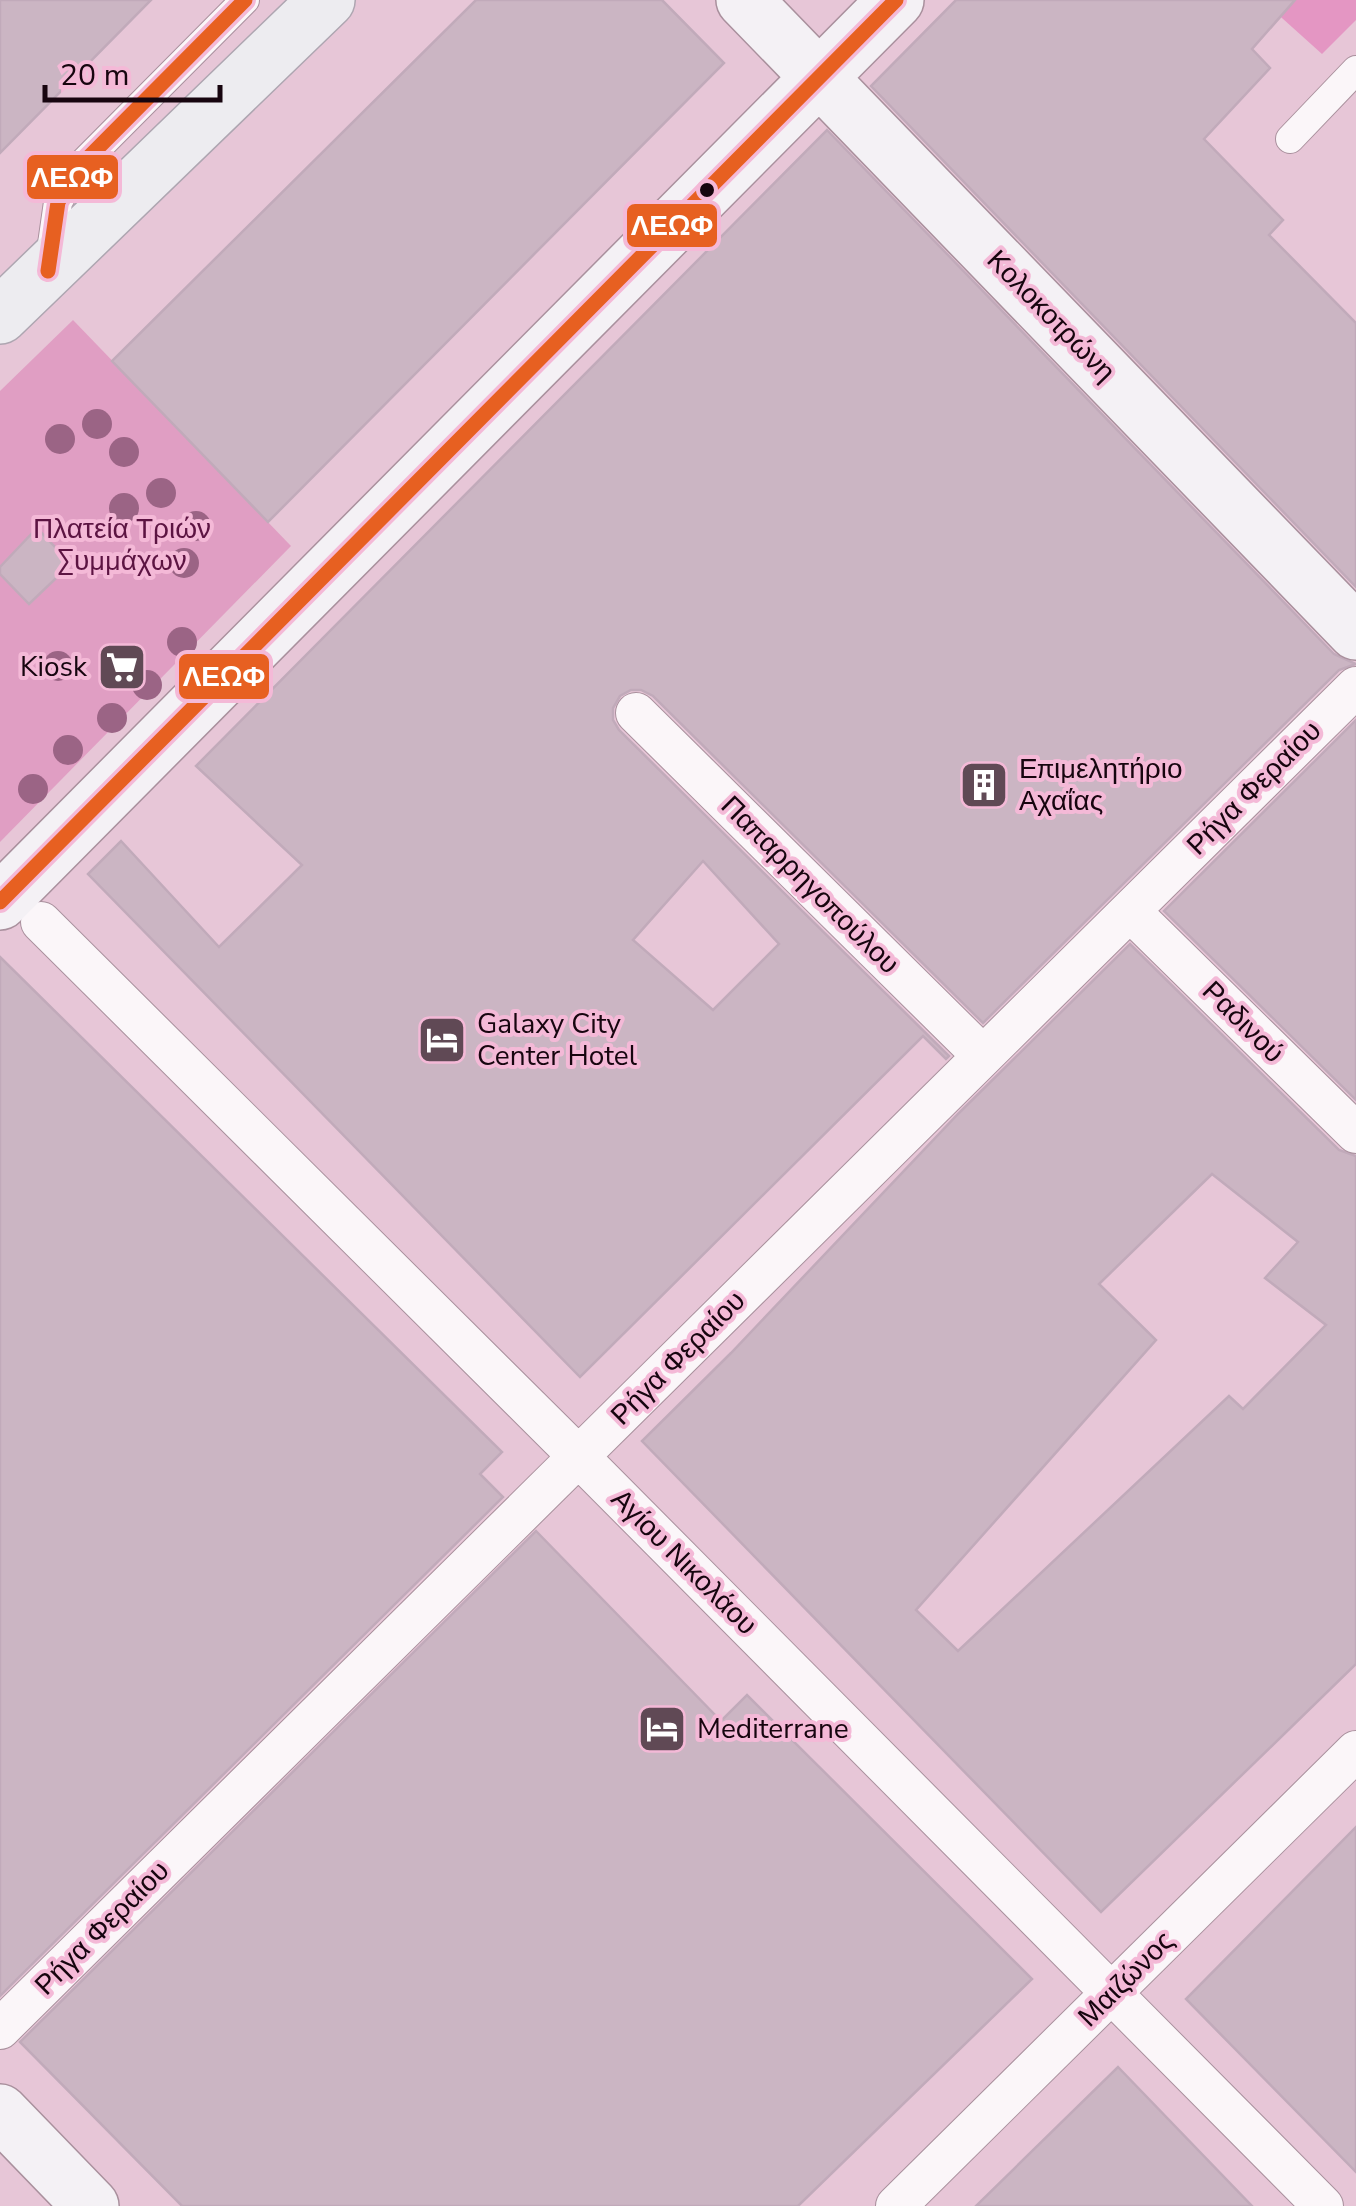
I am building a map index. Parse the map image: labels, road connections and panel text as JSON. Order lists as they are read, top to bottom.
{
  "streets": {
    "main road": ["Κολοκοτρώνη"],
    "street": [
      "Ρήγα Φεραίου",
      "Παπαρρηγοπούλου",
      "Ραδινού",
      "Αγίου Νικολάου",
      "Μαιζώνος"
    ]
  },
  "crossings": [
    ["Ρήγα Φεραίου", "Παπαρρηγοπούλου"],
    ["Ρήγα Φεραίου", "Ραδινού"],
    ["Ρήγα Φεραίου", "Αγίου Νικολάου"],
    ["Αγίου Νικολάου", "Μαιζώνος"]
  ],
  "parks": ["Πλατεία Τριών Συμμάχων"],
  "places": {
    "supermarket": ["Kiosk"],
    "building": ["Επιμελητήριο Αχαΐας"],
    "hotel": ["Galaxy City Center Hotel", "Mediterrane"]
  },
  "lines": ["transit line ΛΕΩΦ"],
  "scale_bar": "20 m"
}
